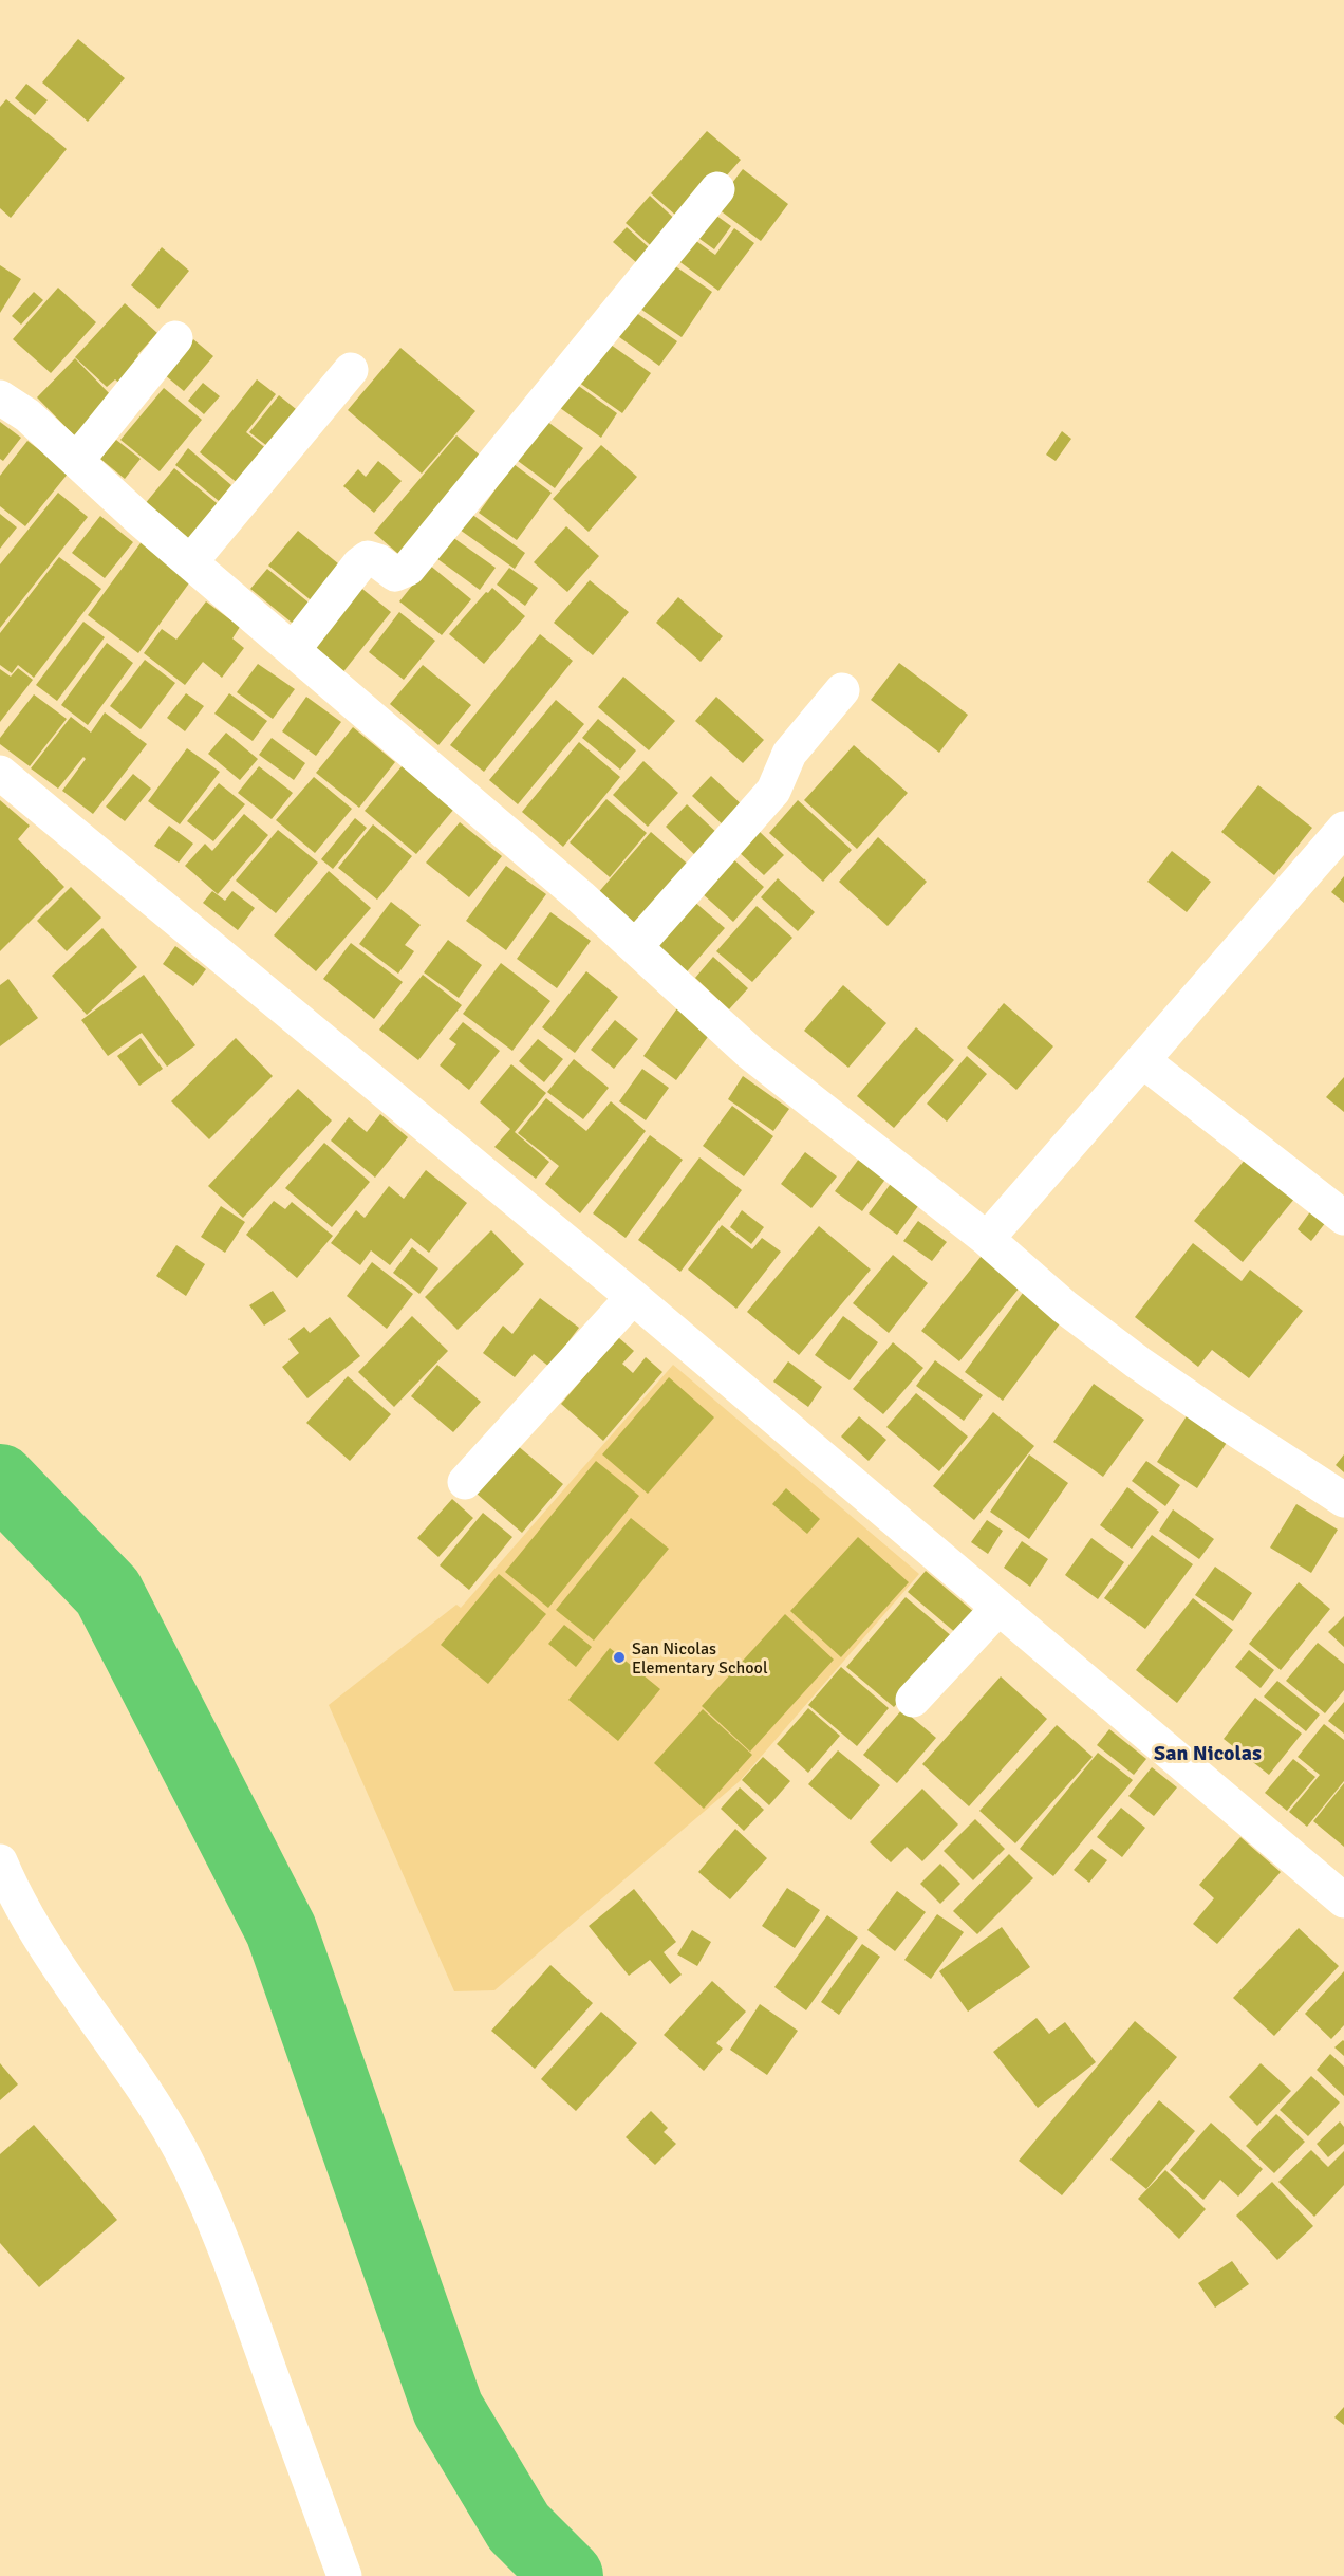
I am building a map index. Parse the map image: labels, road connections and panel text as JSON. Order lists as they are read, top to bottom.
{
  "districts": ["San Nicolas"],
  "places": ["San Nicolas Elementary School"]
}
